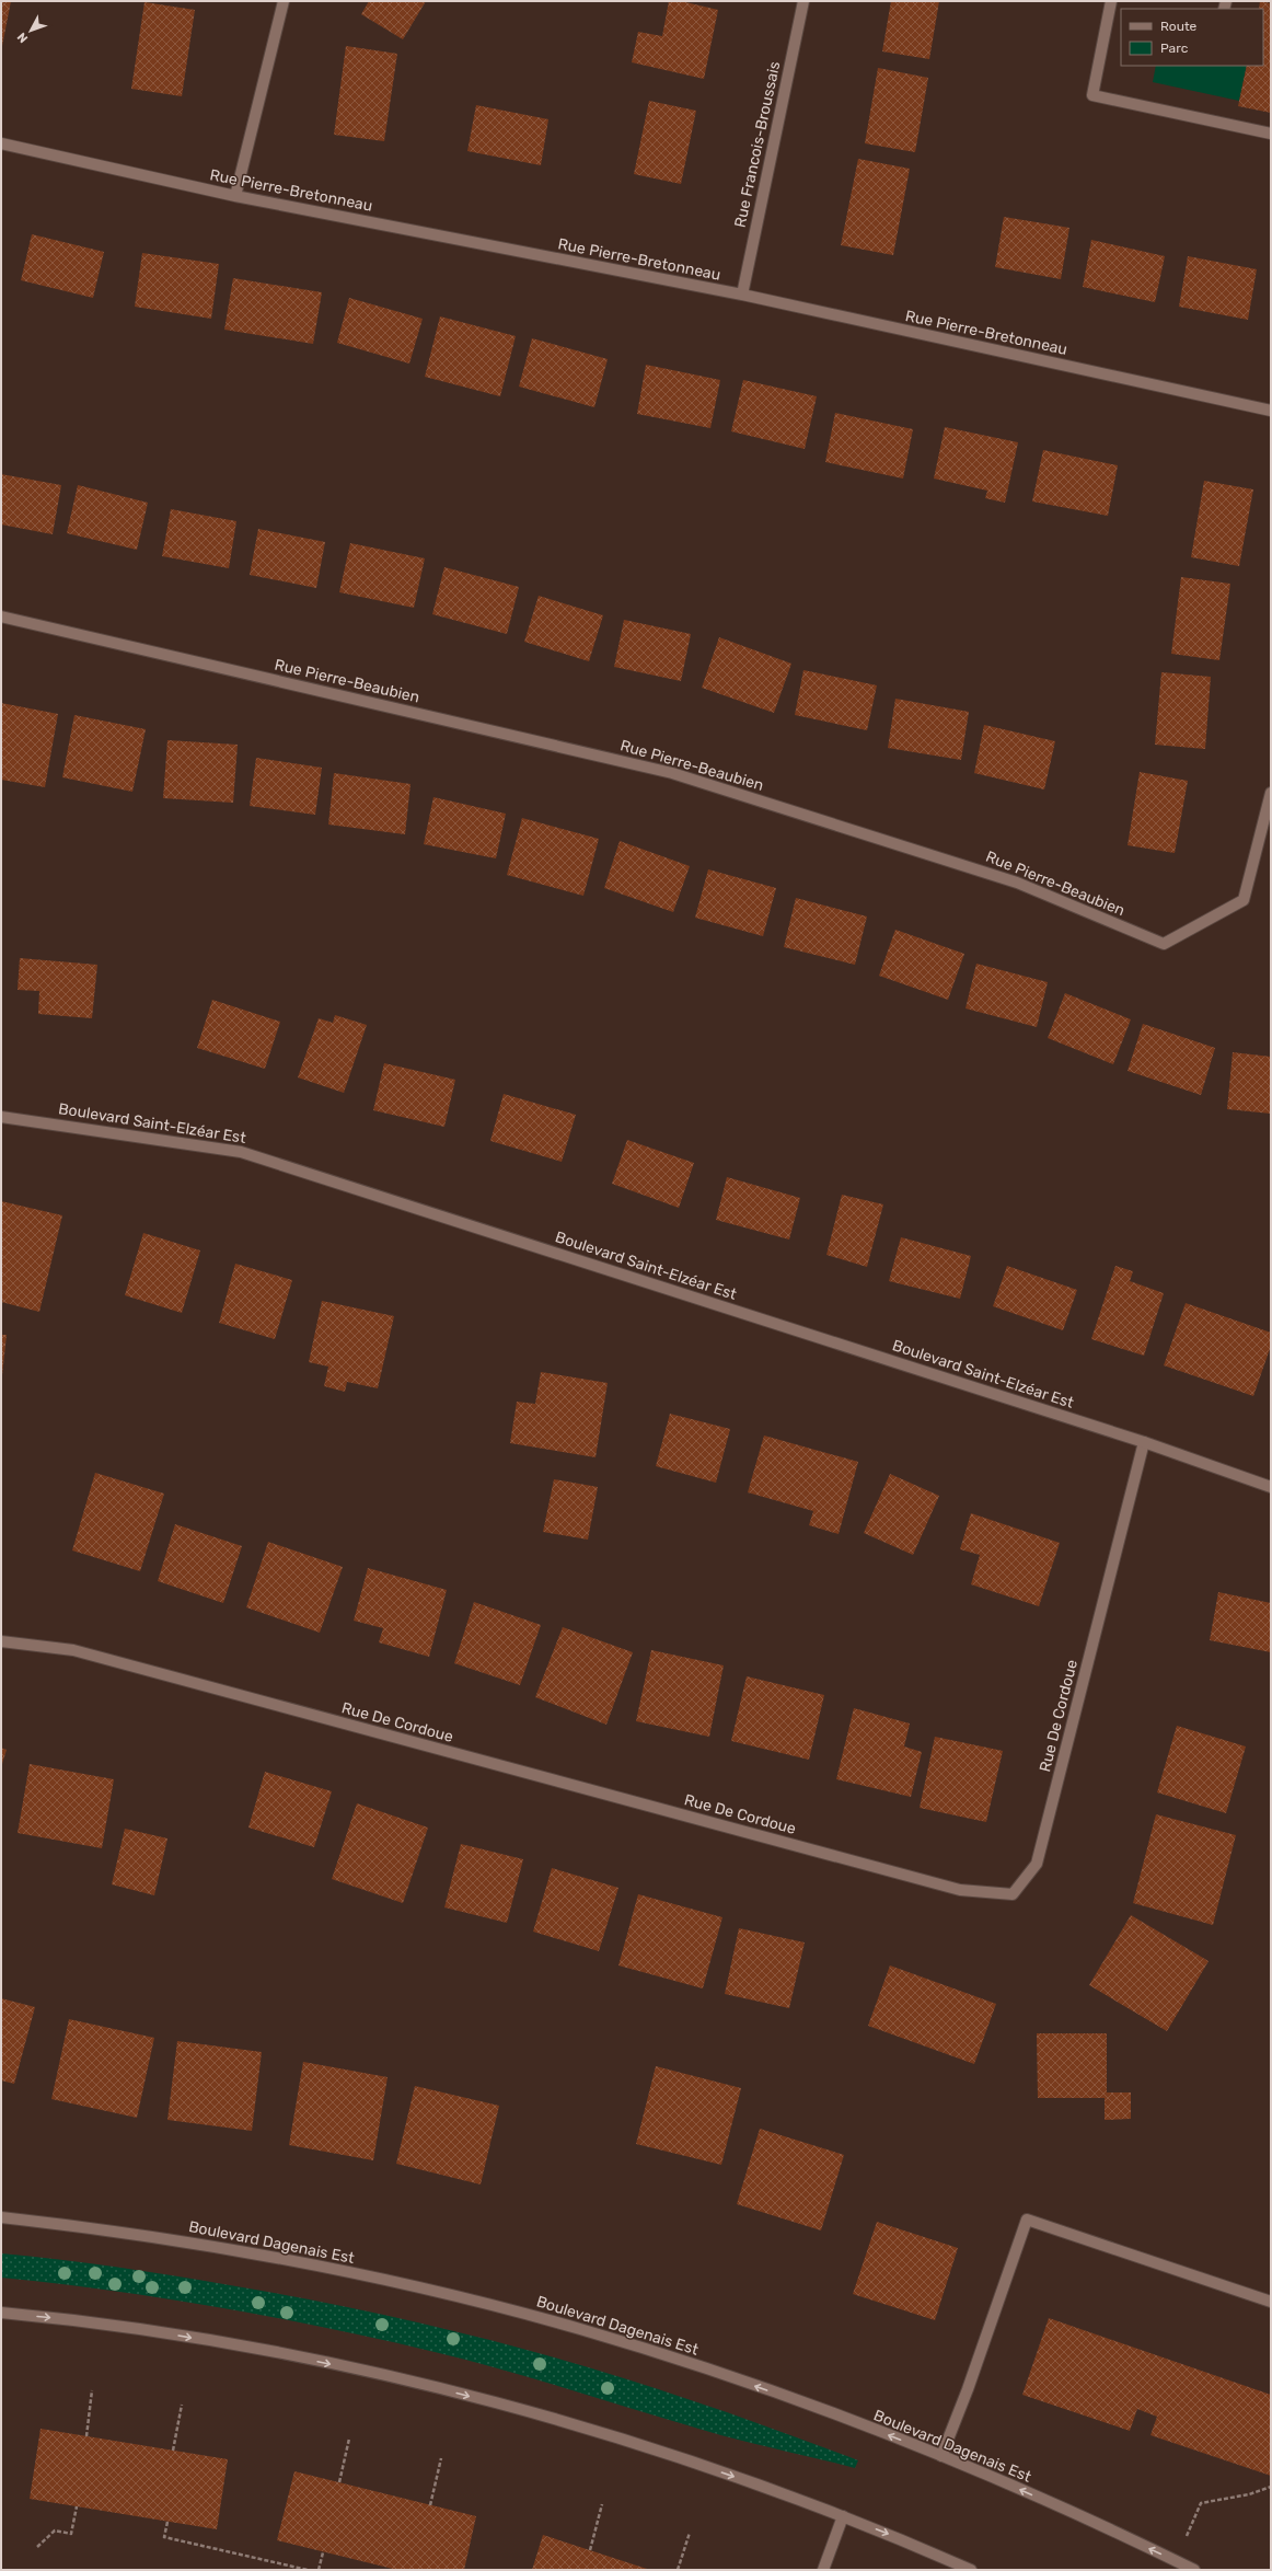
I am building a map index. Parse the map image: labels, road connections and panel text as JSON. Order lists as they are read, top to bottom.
{
  "streets": {
    "street": [
      "Rue Francois-Broussais",
      "Rue Pierre-Bretonneau",
      "Rue Pierre-Beaubien",
      "Boulevard Saint-Elzéar Est",
      "Rue De Cordoue",
      "Boulevard Dagenais Est"
    ]
  },
  "crossings": [
    ["Rue Francois-Broussais", "Rue Pierre-Bretonneau"],
    ["Boulevard Saint-Elzéar Est", "Rue De Cordoue"]
  ],
  "legend": ["Route", "Parc"],
  "north": "bottom left"
}
